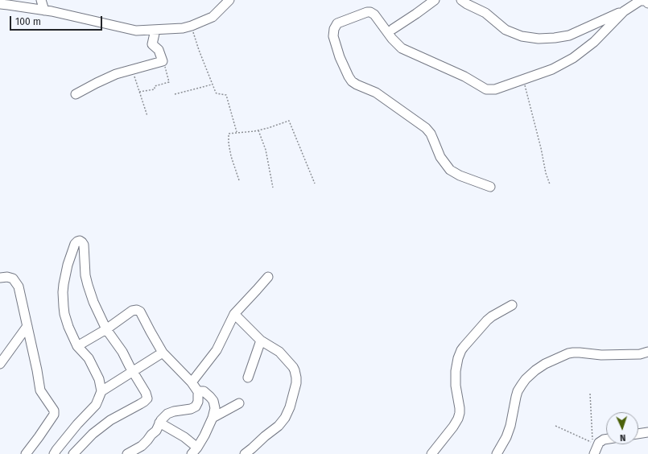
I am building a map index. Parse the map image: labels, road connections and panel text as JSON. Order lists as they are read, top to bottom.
{
  "scale_bar": "100 m",
  "north": "bottom"
}
